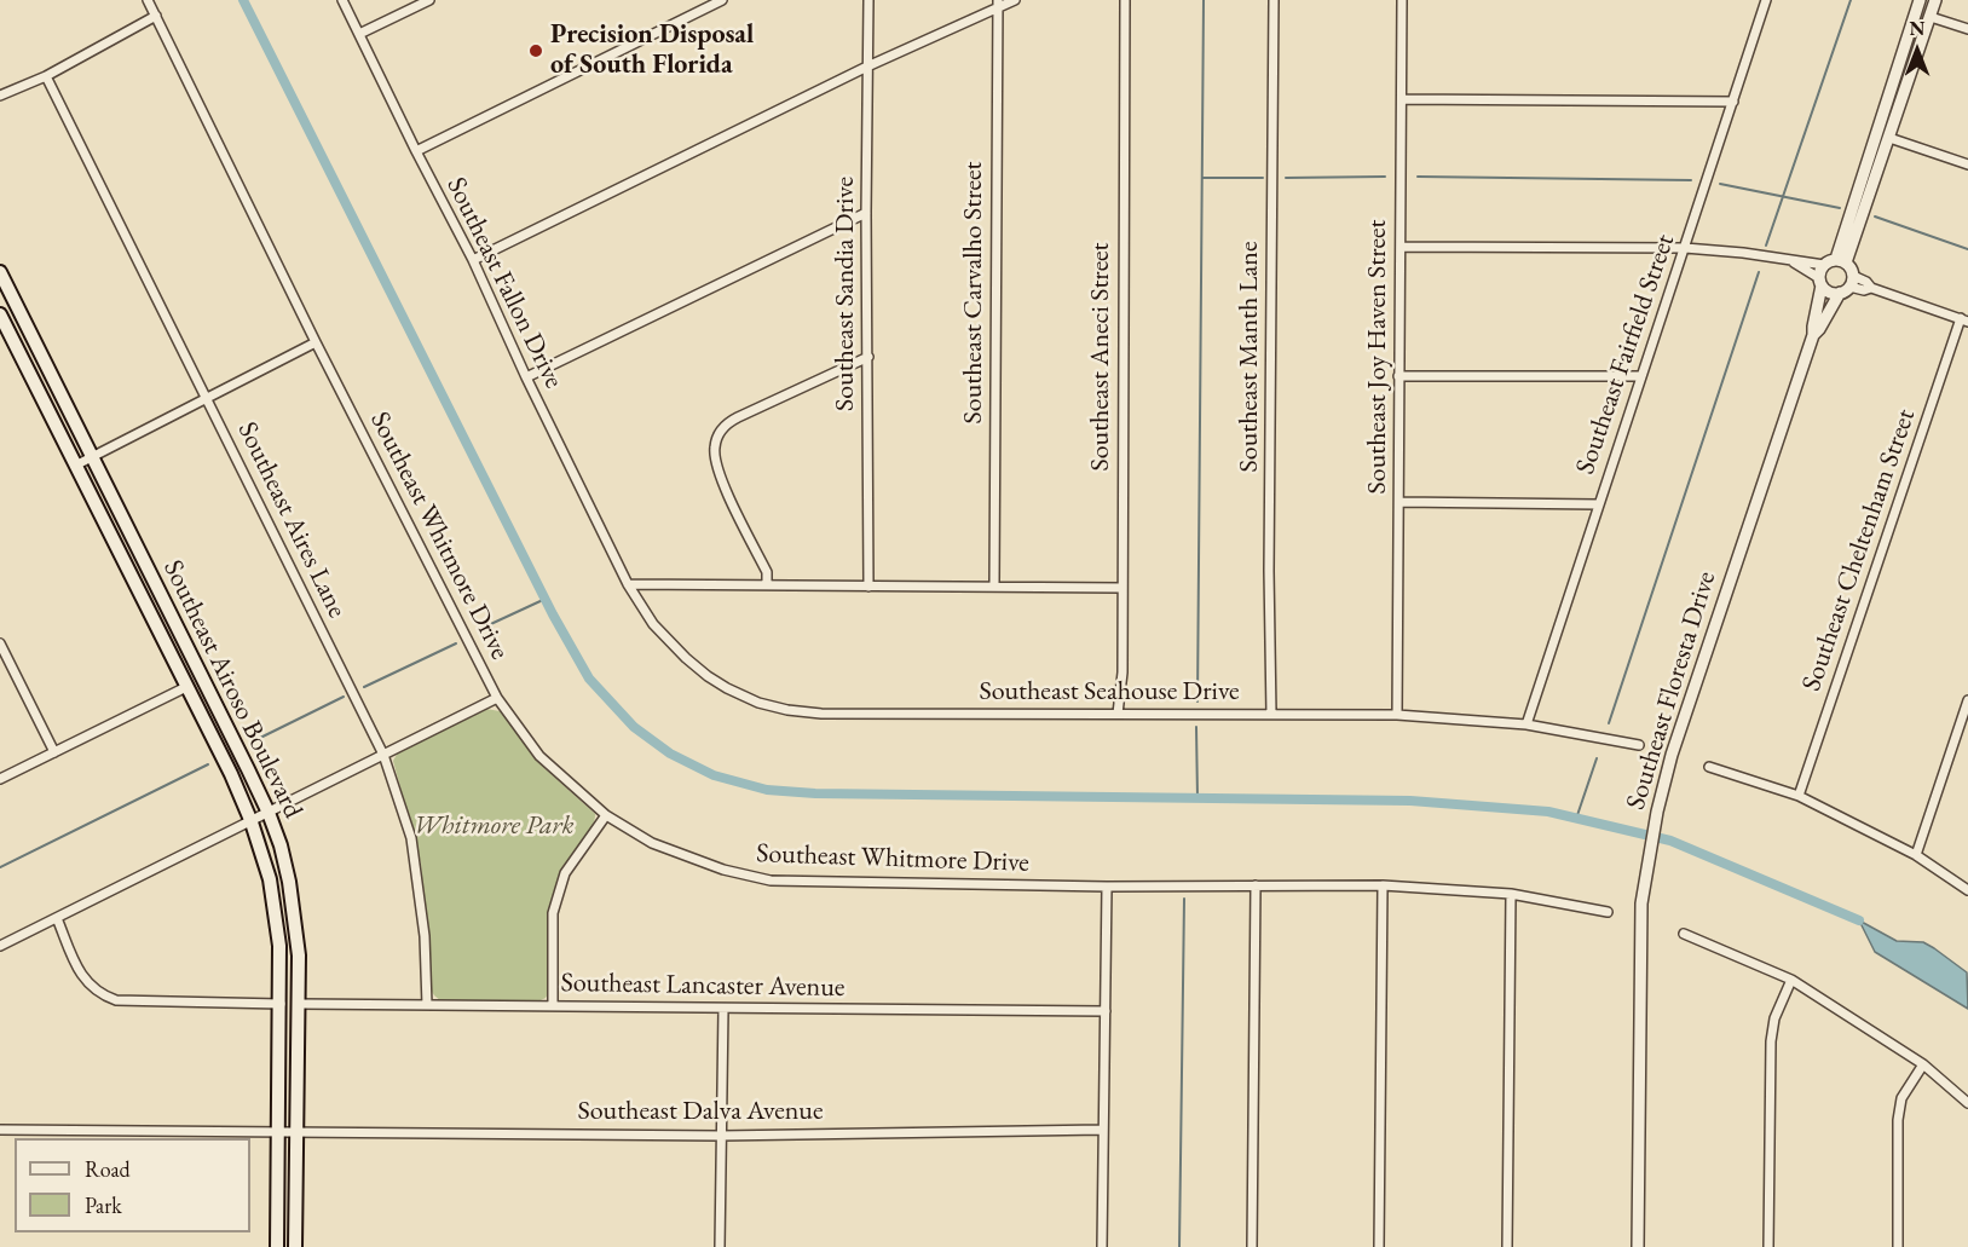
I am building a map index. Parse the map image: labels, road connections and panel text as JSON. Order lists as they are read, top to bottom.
{
  "streets": {
    "main road": ["Southeast Airoso Boulevard"],
    "street": [
      "Southeast Fallon Drive",
      "Southeast Carvalho Street",
      "Southeast Sandia Drive",
      "Southeast Fairfield Street",
      "Southeast Aneci Street",
      "Southeast Manth Lane",
      "Southeast Joy Haven Street",
      "Southeast Aires Lane",
      "Southeast Whitmore Drive",
      "Southeast Cheltenham Street",
      "Southeast Floresta Drive",
      "Southeast Seahouse Drive",
      "Southeast Lancaster Avenue",
      "Southeast Dalva Avenue"
    ]
  },
  "crossings": [
    ["Southeast Fallon Drive", "Southeast Seahouse Drive"],
    ["Southeast Fairfield Street", "Southeast Seahouse Drive"],
    ["Southeast Aneci Street", "Southeast Seahouse Drive"],
    ["Southeast Manth Lane", "Southeast Seahouse Drive"],
    ["Southeast Joy Haven Street", "Southeast Seahouse Drive"],
    ["Southeast Aires Lane", "Southeast Lancaster Avenue"],
    ["Southeast Airoso Boulevard", "Southeast Lancaster Avenue"],
    ["Southeast Airoso Boulevard", "Southeast Dalva Avenue"]
  ],
  "parks": ["Whitmore Park"],
  "places": ["Precision Disposal of South Florida"],
  "legend": ["Road", "Park"],
  "north": "top"
}
